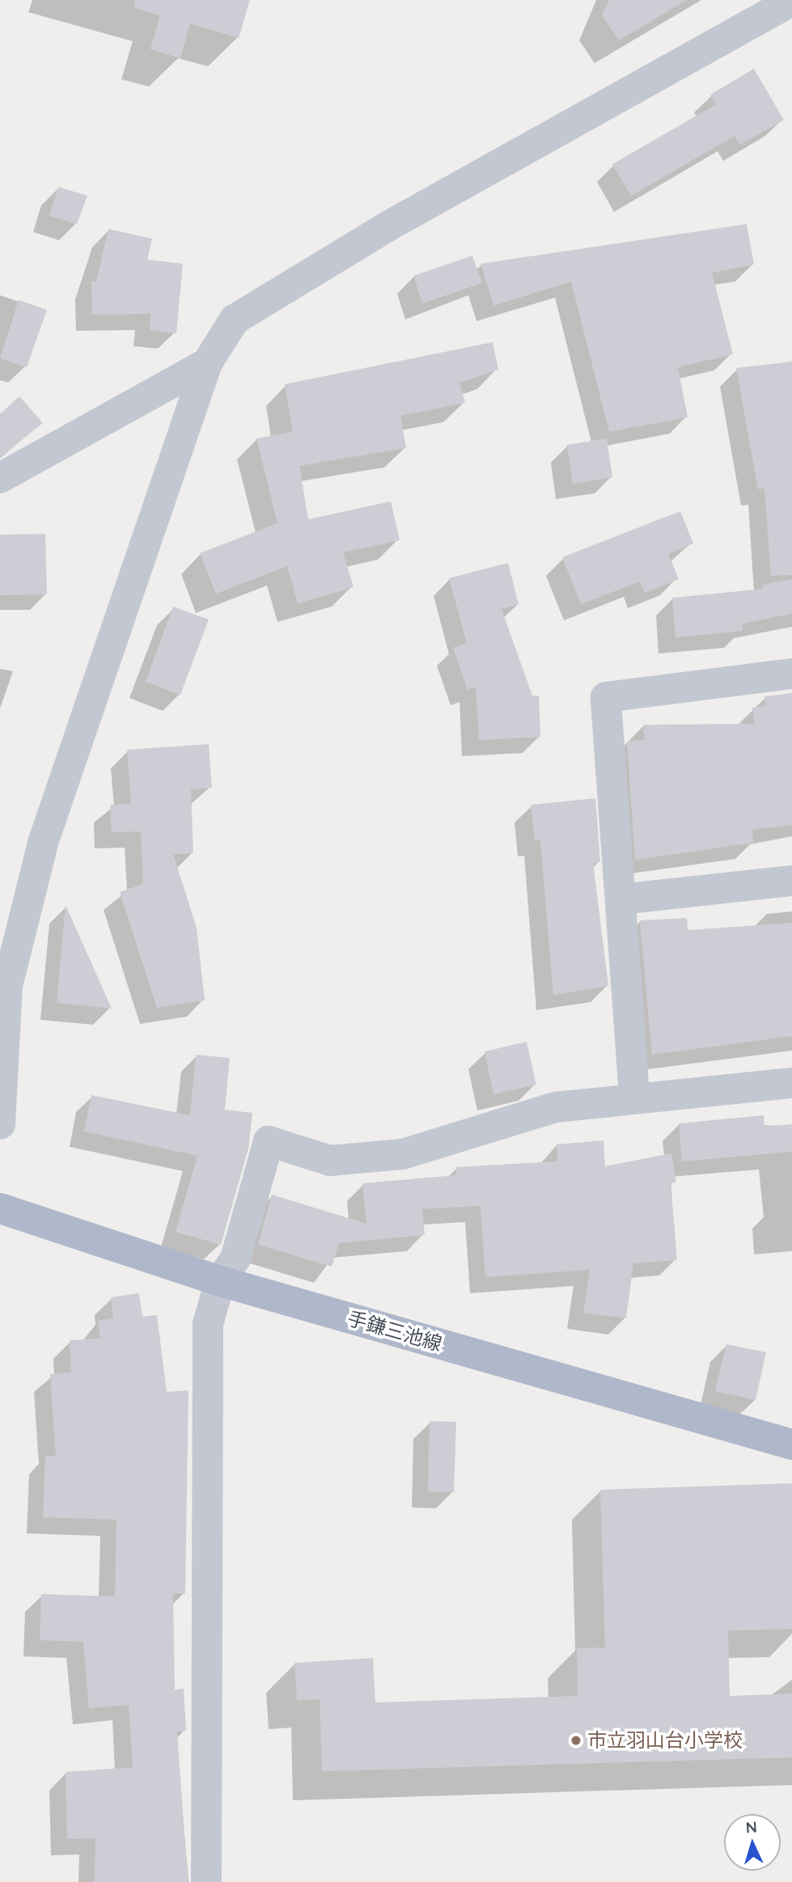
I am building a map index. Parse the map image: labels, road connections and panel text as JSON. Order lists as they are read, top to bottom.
{
  "streets": {
    "main road": ["手鎌三池線"]
  },
  "places": ["市立羽山台小学校"],
  "north": "top"
}
